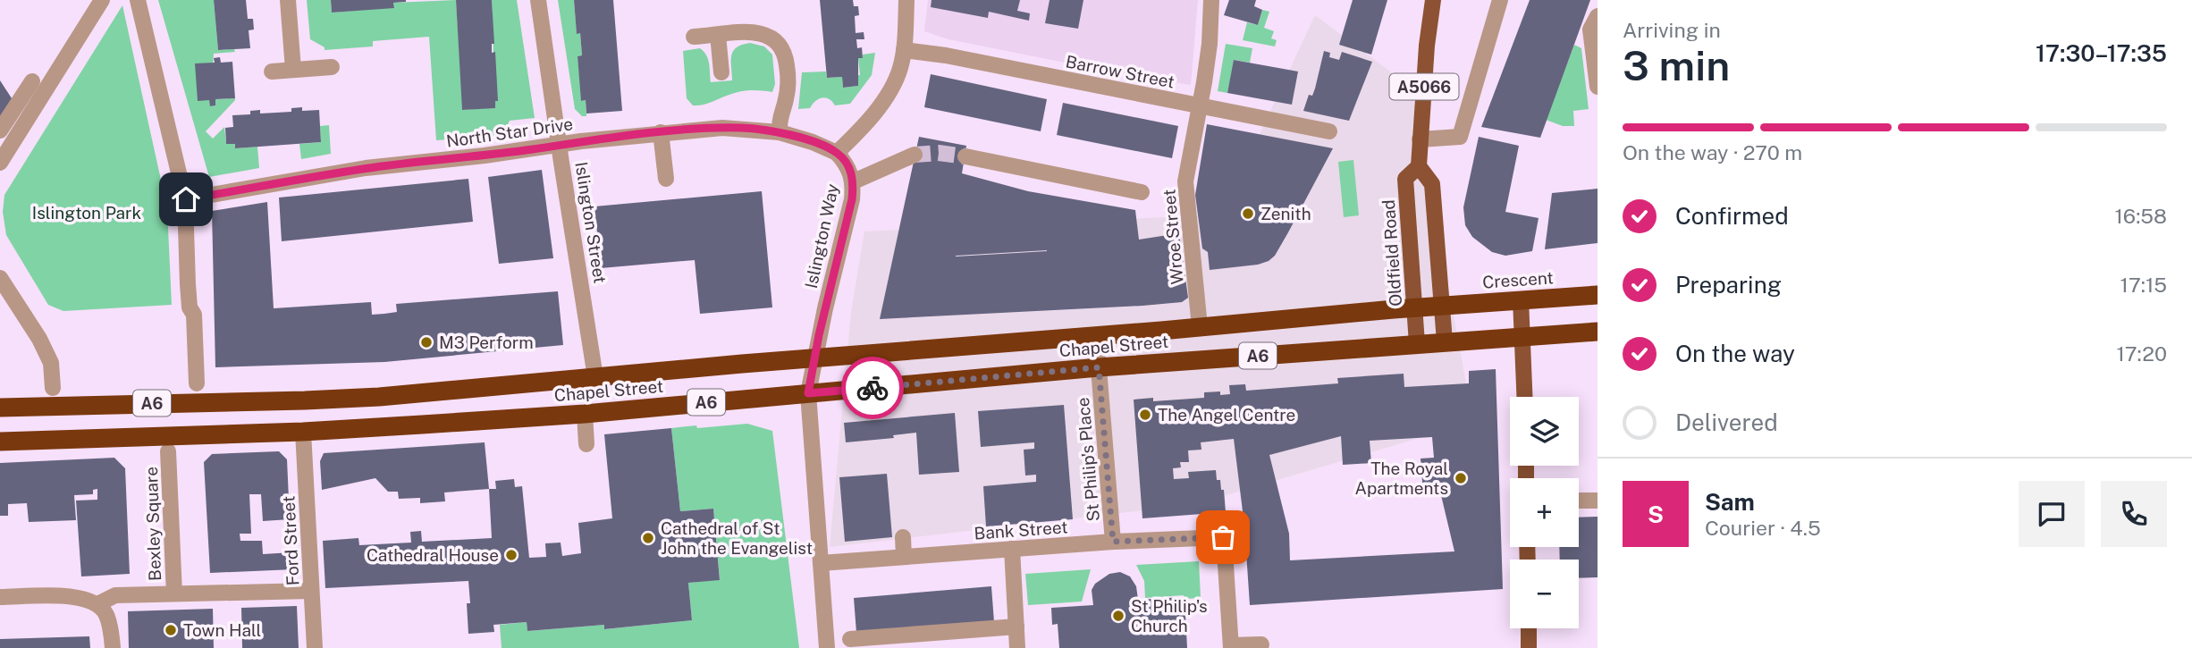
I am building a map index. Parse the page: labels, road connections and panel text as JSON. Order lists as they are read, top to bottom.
{
  "streets": {
    "highway": ["Crescent", "Chapel Street", "A6"],
    "main road": ["A5066", "Oldfield Road"],
    "street": [
      "Barrow Street",
      "North Star Drive",
      "Islington Street",
      "Islington Way",
      "Wroe Street",
      "St Philip's Place",
      "Bexley Square",
      "Bank Street",
      "Ford Street"
    ]
  },
  "crossings": [
    ["Barrow Street", "Wroe Street"],
    ["North Star Drive", "Islington Street"],
    ["North Star Drive", "Islington Way"],
    ["Islington Street", "Chapel Street"],
    ["Islington Way", "Chapel Street"],
    ["Islington Way", "Bank Street"],
    ["Wroe Street", "Chapel Street"],
    ["Oldfield Road", "Crescent"],
    ["Oldfield Road", "Chapel Street"],
    ["Oldfield Road", "A6"],
    ["Crescent", "Chapel Street"],
    ["Chapel Street", "A6"],
    ["Chapel Street", "St Philip's Place"],
    ["Chapel Street", "Ford Street"],
    ["St Philip's Place", "Bank Street"]
  ],
  "parks": ["Islington Park"],
  "places": [
    "Zenith",
    "M3 Perform",
    "The Angel Centre",
    "The Royal Apartments",
    "Cathedral of St John the Evangelist",
    "Cathedral House",
    "St Philip's Church",
    "Town Hall"
  ],
  "page": {
    "heading": ["3 min", "Arriving in", "17:30–17:35"],
    "panel": ["Sam", "Courier · 4.5"],
    "bar": "On the way · 270 m",
    "list": [
      ["Confirmed", "16:58"],
      ["Preparing", "17:15"],
      ["On the way", "17:20"],
      "Delivered"
    ],
    "map_buttons": ["+", "−"],
    "round": "S"
  }
}
